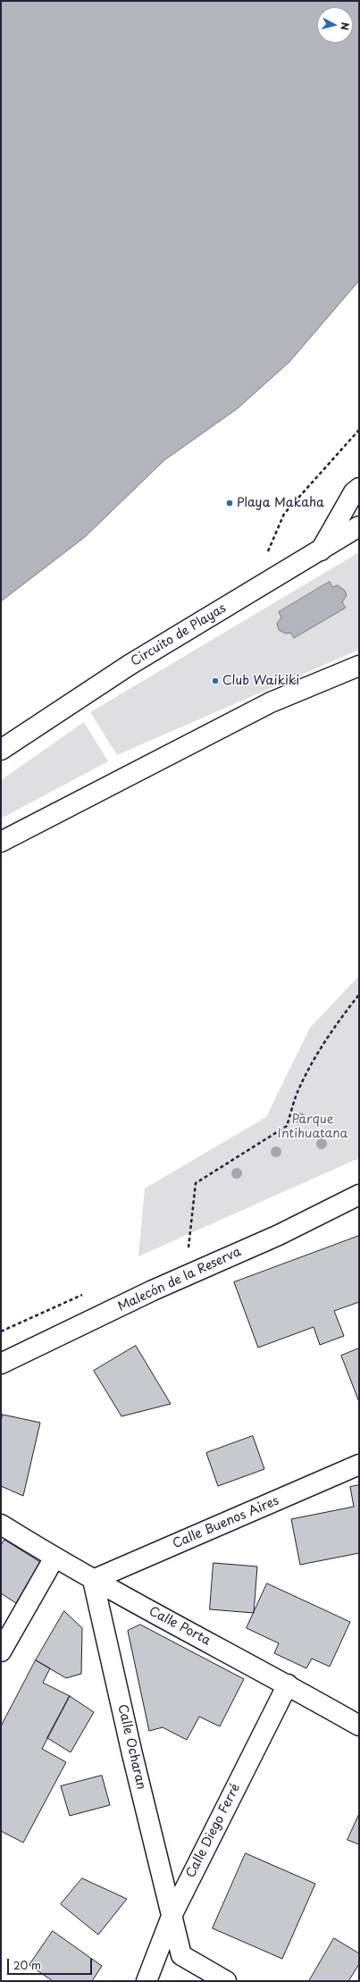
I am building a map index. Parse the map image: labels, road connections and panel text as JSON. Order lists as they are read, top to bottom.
{
  "streets": {
    "main road": [
      "Circuito de Playas",
      "Malecón de la Reserva",
      "Calle Buenos Aires",
      "Calle Porta",
      "Calle Ocharan",
      "Calle Diego Ferré"
    ]
  },
  "crossings": [
    ["Calle Buenos Aires", "Calle Porta"],
    ["Calle Buenos Aires", "Calle Ocharan"],
    ["Calle Porta", "Calle Ocharan"],
    ["Calle Porta", "Calle Diego Ferré"],
    ["Calle Ocharan", "Calle Diego Ferré"]
  ],
  "parks": ["Parque Intihuatana"],
  "places": ["Playa Makaha", "Club Waikiki"],
  "scale_bar": "20 m",
  "north": "right"
}
